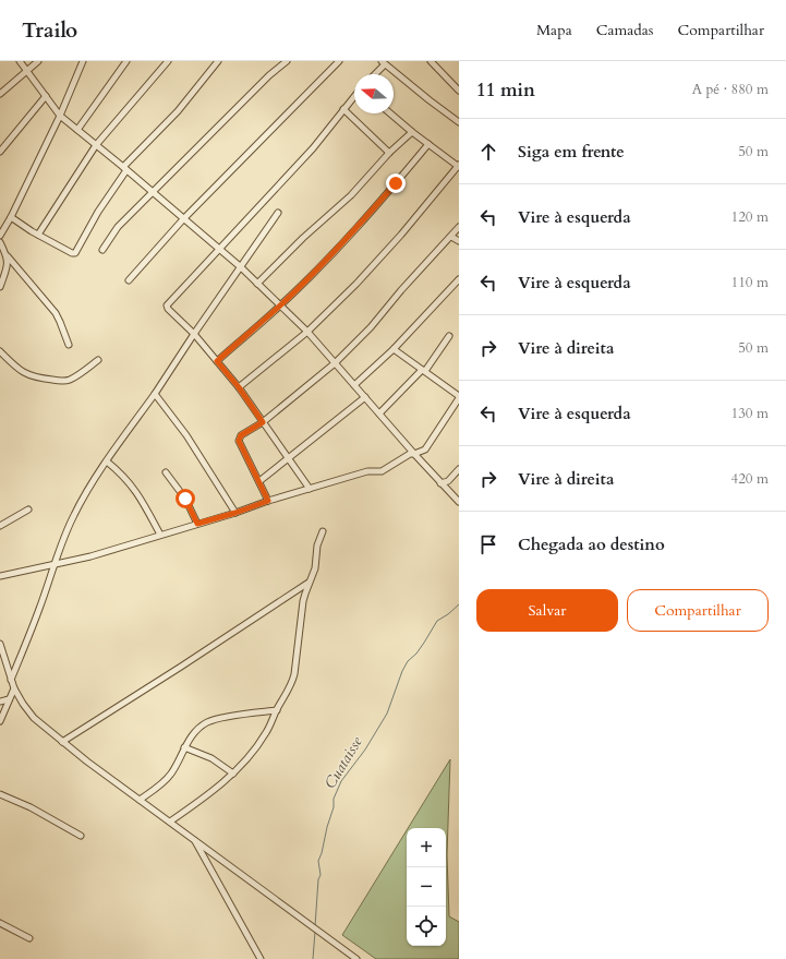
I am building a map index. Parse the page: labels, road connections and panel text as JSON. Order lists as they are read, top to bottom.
{
  "water": ["Cuataisse"],
  "north": "left",
  "page": {
    "header": "Trailo",
    "nav": ["Mapa", "Camadas", "Compartilhar"],
    "heading": ["11 min", "A pé · 880 m"],
    "list": [
      ["Siga em frente", "50 m"],
      ["Vire à esquerda", "120 m"],
      ["Vire à esquerda", "110 m"],
      ["Vire à direita", "50 m"],
      ["Vire à esquerda", "130 m"],
      ["Vire à direita", "420 m"],
      "Chegada ao destino"
    ],
    "buttons": ["Salvar", "Compartilhar"],
    "map_buttons": ["+", "−"]
  }
}
